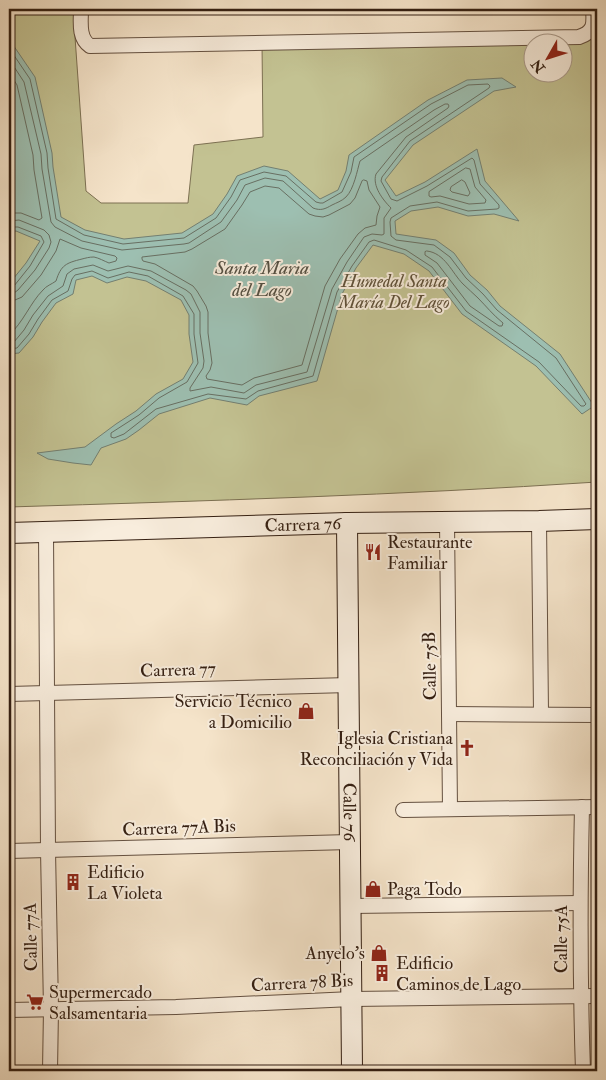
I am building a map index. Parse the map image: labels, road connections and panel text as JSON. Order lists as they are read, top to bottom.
{
  "streets": {
    "main road": ["Carrera 76", "Calle 76"],
    "street": [
      "Calle 75B",
      "Carrera 77",
      "Carrera 77A Bis",
      "Calle 77A",
      "Calle 75A",
      "Carrera 78 Bis"
    ]
  },
  "crossings": [
    ["Carrera 76", "Calle 75B"],
    ["Carrera 76", "Calle 76"],
    ["Carrera 76", "Calle 77A"],
    ["Carrera 77", "Calle 76"],
    ["Carrera 77", "Calle 77A"],
    ["Calle 76", "Carrera 77A Bis"],
    ["Calle 76", "Carrera 78 Bis"],
    ["Carrera 77A Bis", "Calle 77A"],
    ["Calle 77A", "Carrera 78 Bis"],
    ["Calle 75A", "Carrera 78 Bis"]
  ],
  "water": ["Santa Maria del Lago"],
  "parks": ["Humedal Santa María Del Lago"],
  "places": {
    "restaurant": ["Restaurante Familiar"],
    "shop": ["Servicio Técnico a Domicilio", "Paga Todo", "Anyelo's"],
    "church": ["Iglesia Cristiana Reconciliación y Vida"],
    "building": ["Edificio La Violeta", "Edificio Caminos de Lago"],
    "supermarket": ["Supermercado Salsamentaria"]
  },
  "north": "bottom left"
}
